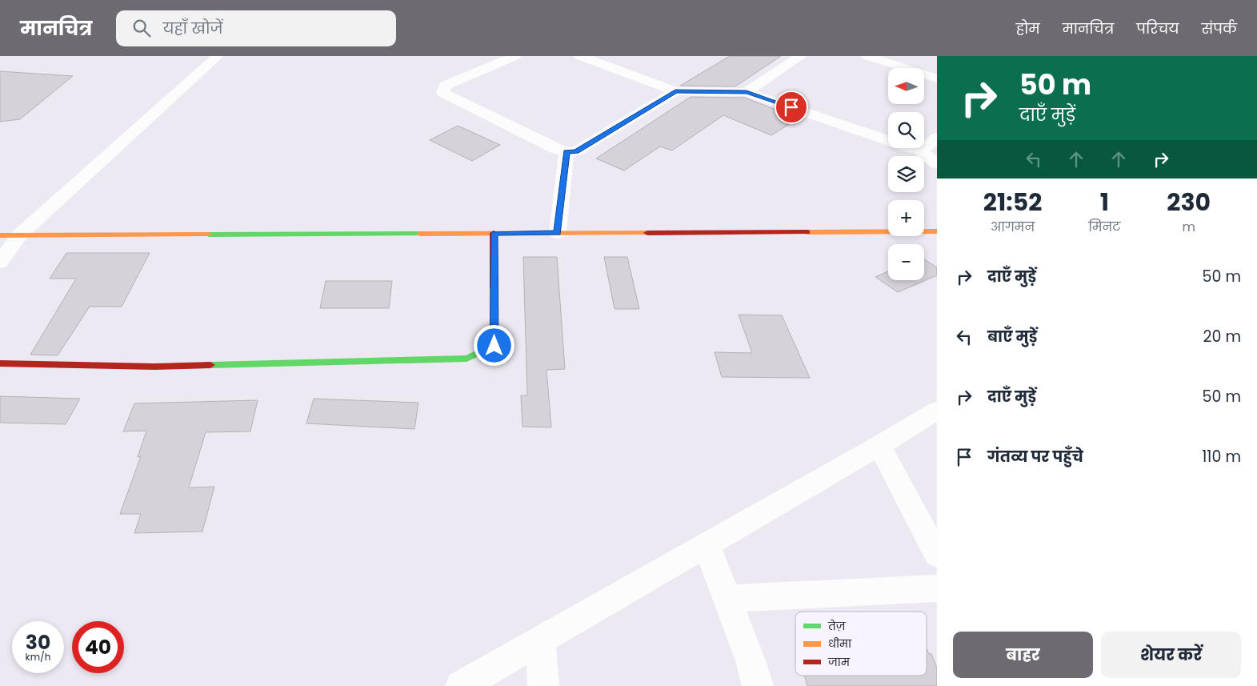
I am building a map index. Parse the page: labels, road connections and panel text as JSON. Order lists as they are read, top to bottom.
{
  "legend": ["तेज़", "धीमा", "जाम"],
  "north": "left",
  "page": {
    "header": "मानचित्र",
    "search": "यहाँ खोजें",
    "nav": [
      "होम",
      "मानचित्र",
      "परिचय",
      "संपर्क"
    ],
    "turn": ["50 m", "दाएँ मुड़ें"],
    "map_buttons": ["+", "−"],
    "eta": [
      "21:52",
      "आगमन",
      "1",
      "मिनट",
      "230",
      "m"
    ],
    "list": [
      {
        "name": "दाएँ मुड़ें",
        "value": "50 m"
      },
      {
        "name": "बाएँ मुड़ें",
        "value": "20 m"
      },
      {
        "name": "दाएँ मुड़ें",
        "value": "50 m"
      },
      {
        "name": "गंतव्य पर पहुँचे",
        "value": "110 m"
      }
    ],
    "speed": "30 km/h",
    "limit": "40",
    "buttons": ["बाहर", "शेयर करें"]
  }
}
